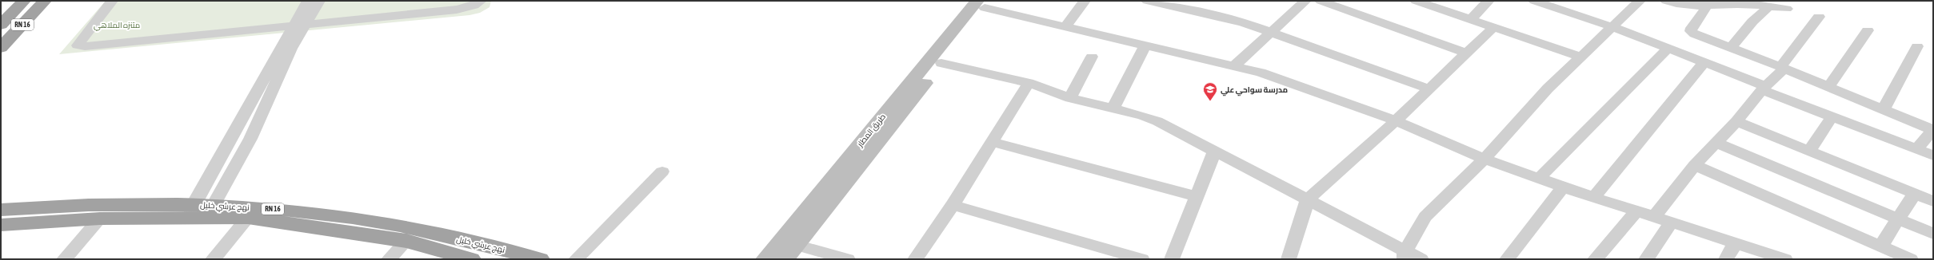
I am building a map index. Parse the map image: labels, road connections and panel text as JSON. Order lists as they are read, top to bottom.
{
  "streets": {
    "highway": ["RN 16", "نهج عرشي خليل"],
    "main road": ["طريق المطار"]
  },
  "parks": ["متنزه الملاهي"],
  "places": {
    "school or university": ["مدرسة سواحي علي"]
  }
}
